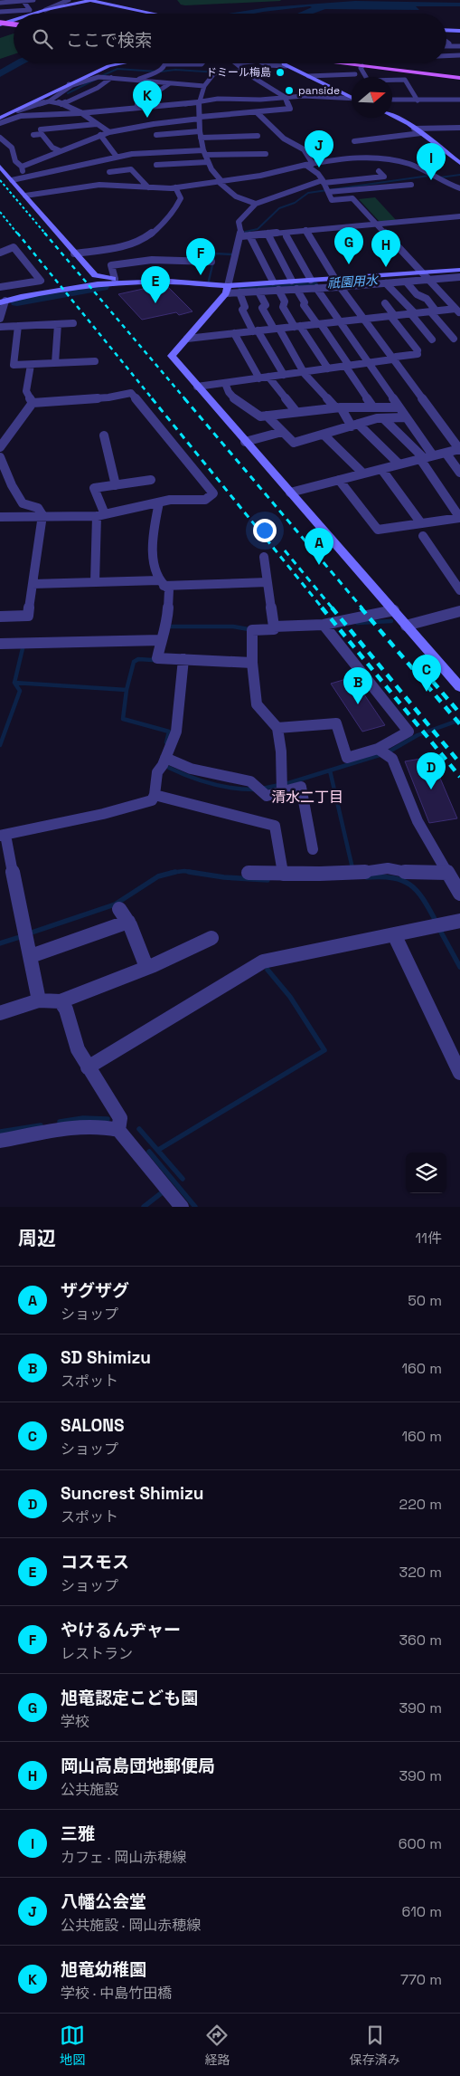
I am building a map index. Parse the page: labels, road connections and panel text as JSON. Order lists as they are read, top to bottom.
{
  "districts": ["清水二丁目"],
  "water": ["祇園用水"],
  "places": ["ドミール梅島", "panside"],
  "north": "right",
  "page": {
    "search": "ここで検索",
    "pins": [
      "K",
      "J",
      "I",
      "G",
      "H",
      "F",
      "E",
      "A",
      "C",
      "B",
      "D"
    ],
    "heading": ["周辺", "11件"],
    "list": [
      {
        "mark": "A",
        "name": "ザグザグ",
        "note": "ショップ",
        "value": "50 m"
      },
      {
        "mark": "B",
        "name": "SD Shimizu",
        "note": "スポット",
        "value": "160 m"
      },
      {
        "mark": "C",
        "name": "SALONS",
        "note": "ショップ",
        "value": "160 m"
      },
      {
        "mark": "D",
        "name": "Suncrest Shimizu",
        "note": "スポット",
        "value": "220 m"
      },
      {
        "mark": "E",
        "name": "コスモス",
        "note": "ショップ",
        "value": "320 m"
      },
      {
        "mark": "F",
        "name": "やけるんヂャー",
        "note": "レストラン",
        "value": "360 m"
      },
      {
        "mark": "G",
        "name": "旭竜認定こども園",
        "note": "学校",
        "value": "390 m"
      },
      {
        "mark": "H",
        "name": "岡山高島団地郵便局",
        "note": "公共施設",
        "value": "390 m"
      },
      {
        "mark": "I",
        "name": "三雅",
        "note": "カフェ · 岡山赤穂線",
        "value": "600 m"
      },
      {
        "mark": "J",
        "name": "八幡公会堂",
        "note": "公共施設 · 岡山赤穂線",
        "value": "610 m"
      },
      {
        "mark": "K",
        "name": "旭竜幼稚園",
        "note": "学校 · 中島竹田橋",
        "value": "770 m"
      }
    ],
    "nav": ["地図", "経路", "保存済み"]
  }
}
